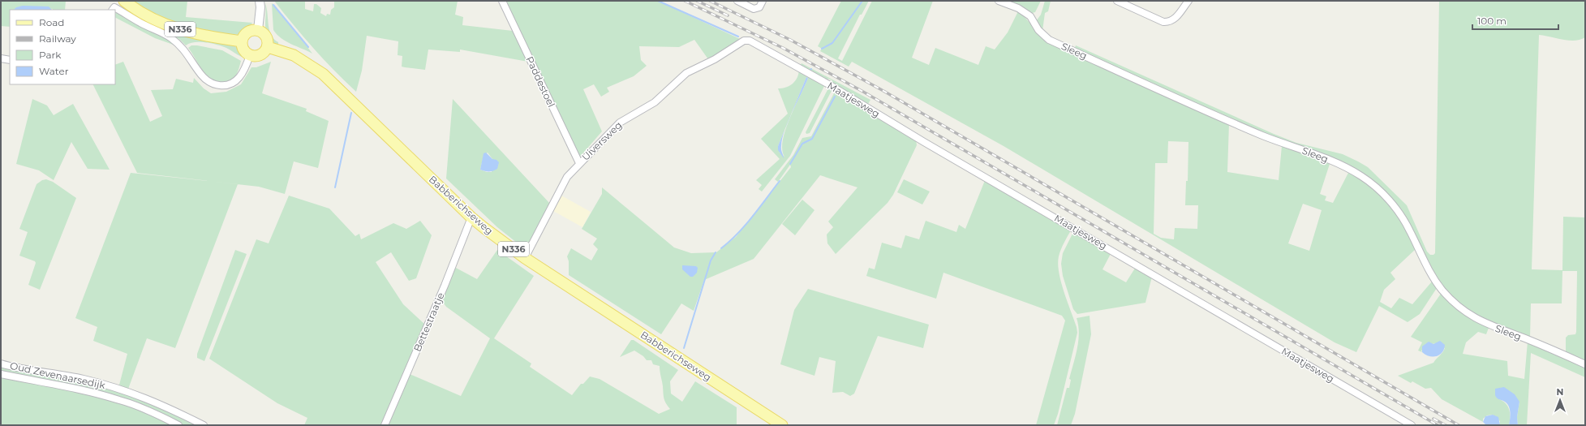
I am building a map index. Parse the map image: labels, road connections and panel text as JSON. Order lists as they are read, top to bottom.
{
  "streets": {
    "main road": ["N336", "Babberichseweg"],
    "street": [
      "Sleeg",
      "Paddestoel",
      "Maatjesweg",
      "Uiversweg",
      "Bettestraatje",
      "Oud Zevenaarsedijk"
    ]
  },
  "crossings": [
    ["N336", "Babberichseweg"],
    ["Paddestoel", "Uiversweg"],
    ["Maatjesweg", "Uiversweg"],
    ["Uiversweg", "Babberichseweg"],
    ["Babberichseweg", "Bettestraatje"]
  ],
  "legend": [
    "Road",
    "Railway",
    "Park",
    "Water"
  ],
  "scale_bar": "100 m",
  "north": "top"
}
